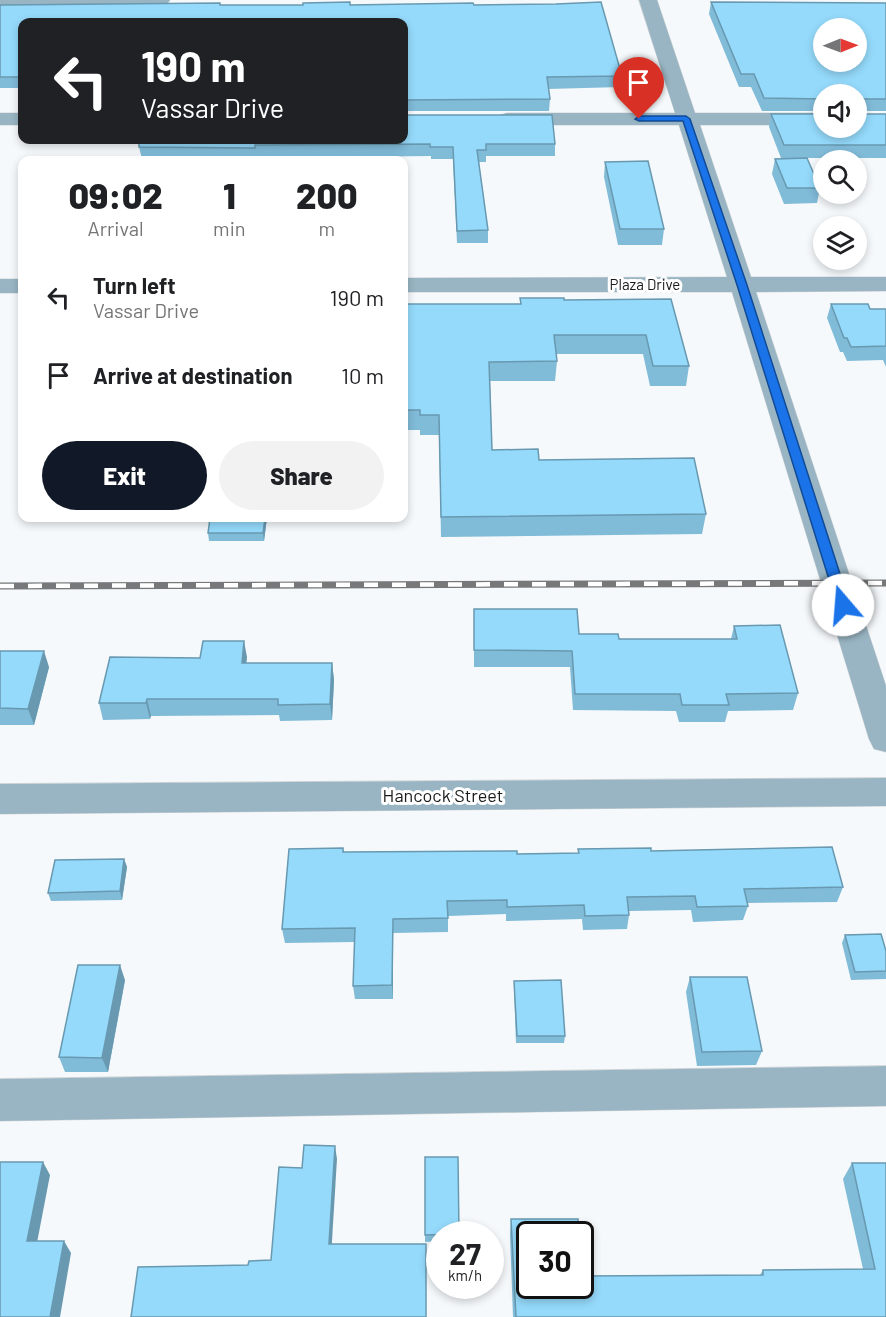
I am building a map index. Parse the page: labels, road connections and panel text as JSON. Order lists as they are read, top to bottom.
{
  "streets": {
    "street": ["Plaza Drive", "Hancock Street"]
  },
  "north": "right",
  "page": {
    "turn": ["190 m", "Vassar Drive"],
    "eta": [
      "09:02",
      "Arrival",
      "1",
      "min",
      "200",
      "m"
    ],
    "list": [
      {
        "name": "Turn left",
        "note": "Vassar Drive",
        "value": "190 m"
      },
      {
        "name": "Arrive at destination",
        "value": "10 m"
      }
    ],
    "buttons": ["Exit", "Share"],
    "speed": "27 km/h",
    "limit": "30"
  }
}
